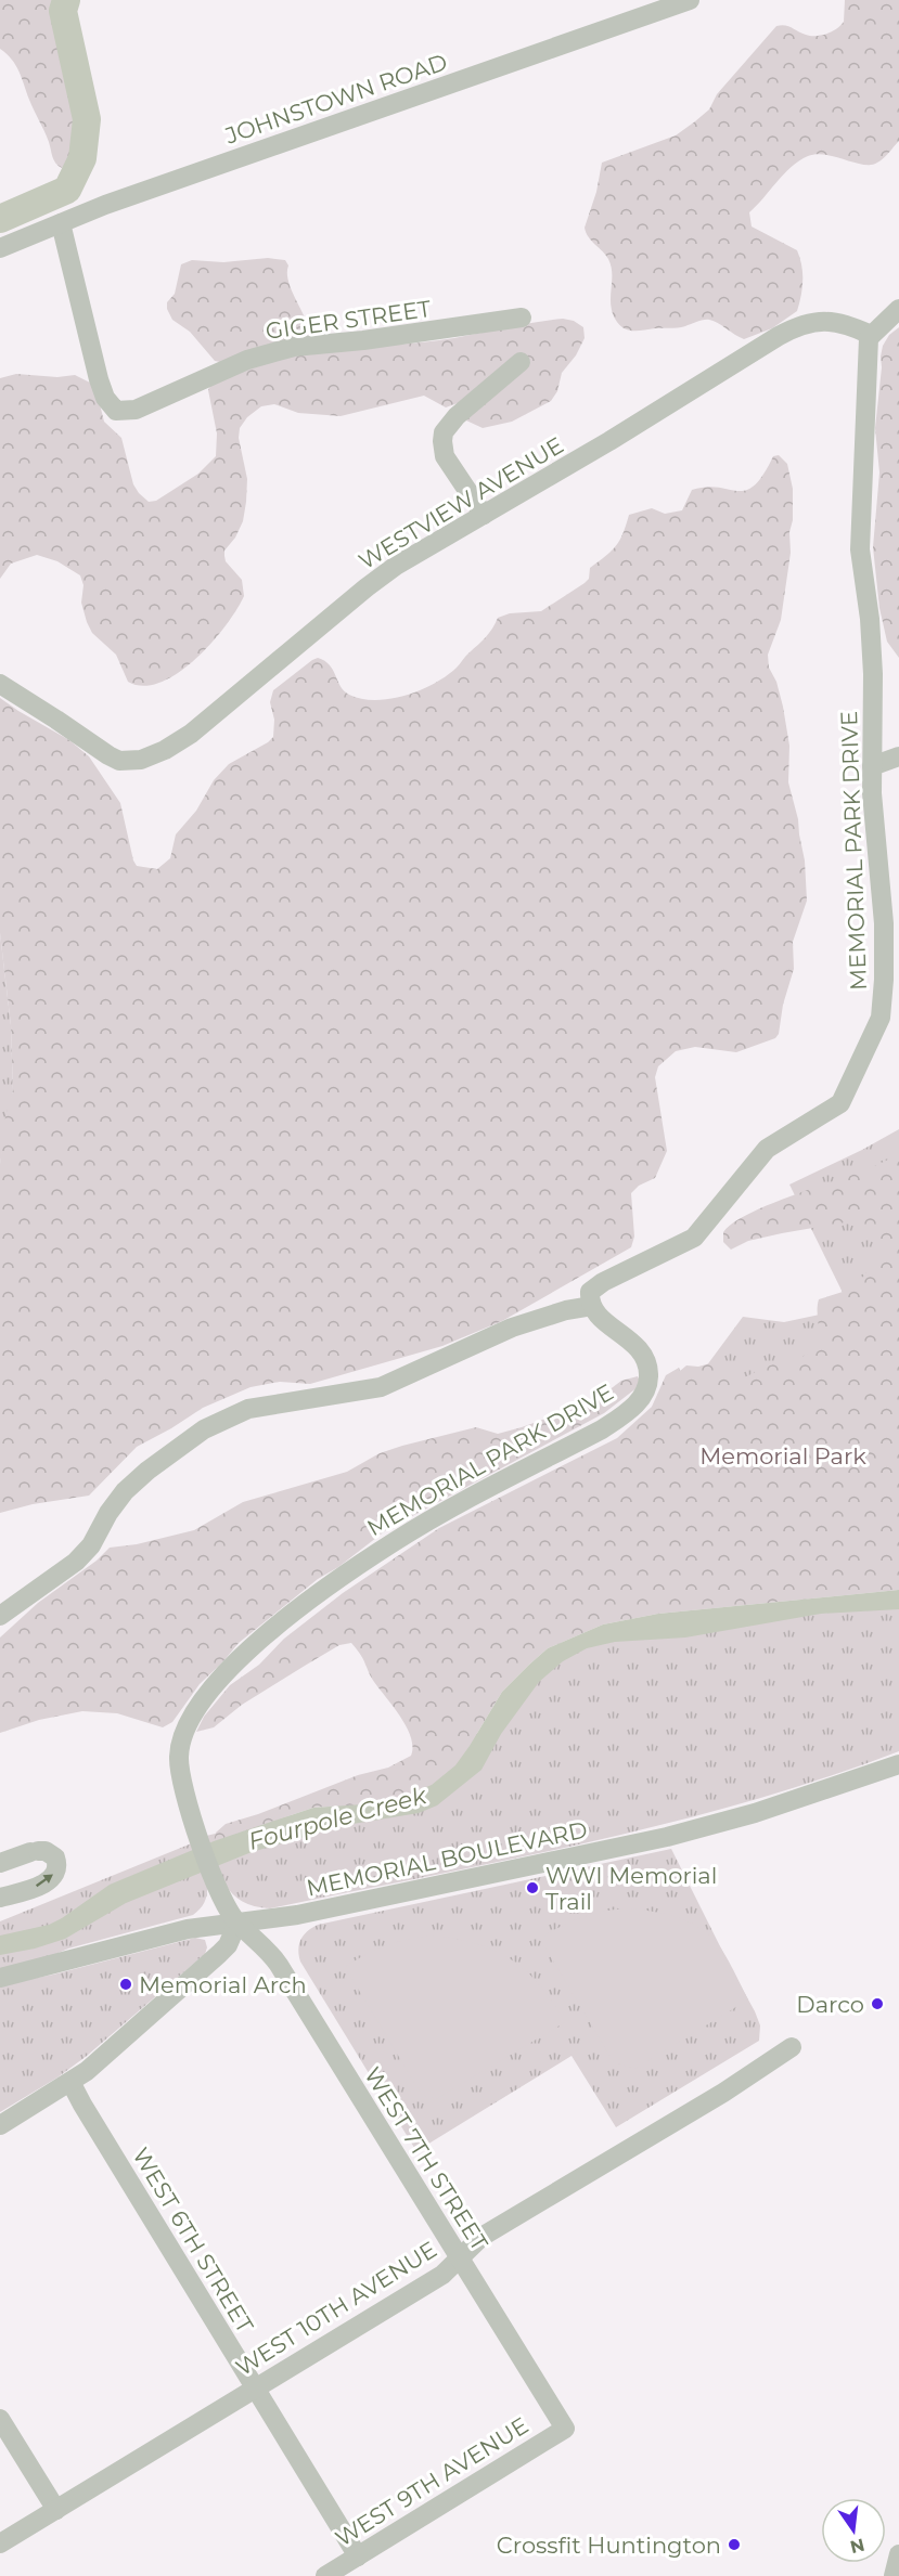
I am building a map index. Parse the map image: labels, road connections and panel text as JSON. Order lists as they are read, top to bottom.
{
  "streets": {
    "street": [
      "JOHNSTOWN ROAD",
      "GIGER STREET",
      "WESTVIEW AVENUE",
      "MEMORIAL PARK DRIVE",
      "MEMORIAL BOULEVARD",
      "WEST 7TH STREET",
      "WEST 6TH STREET",
      "WEST 10TH AVENUE",
      "WEST 9TH AVENUE"
    ]
  },
  "crossings": [
    ["JOHNSTOWN ROAD", "GIGER STREET"],
    ["WESTVIEW AVENUE", "MEMORIAL PARK DRIVE"],
    ["MEMORIAL PARK DRIVE", "MEMORIAL BOULEVARD"],
    ["MEMORIAL PARK DRIVE", "WEST 7TH STREET"],
    ["MEMORIAL BOULEVARD", "WEST 7TH STREET"],
    ["WEST 7TH STREET", "WEST 10TH AVENUE"],
    ["WEST 7TH STREET", "WEST 9TH AVENUE"],
    ["WEST 6TH STREET", "WEST 10TH AVENUE"],
    ["WEST 6TH STREET", "WEST 9TH AVENUE"]
  ],
  "water": ["Fourpole Creek"],
  "parks": ["Memorial Park"],
  "places": [
    "WWI Memorial Trail",
    "Memorial Arch",
    "Darco",
    "Crossfit Huntington"
  ],
  "north": "bottom"
}
